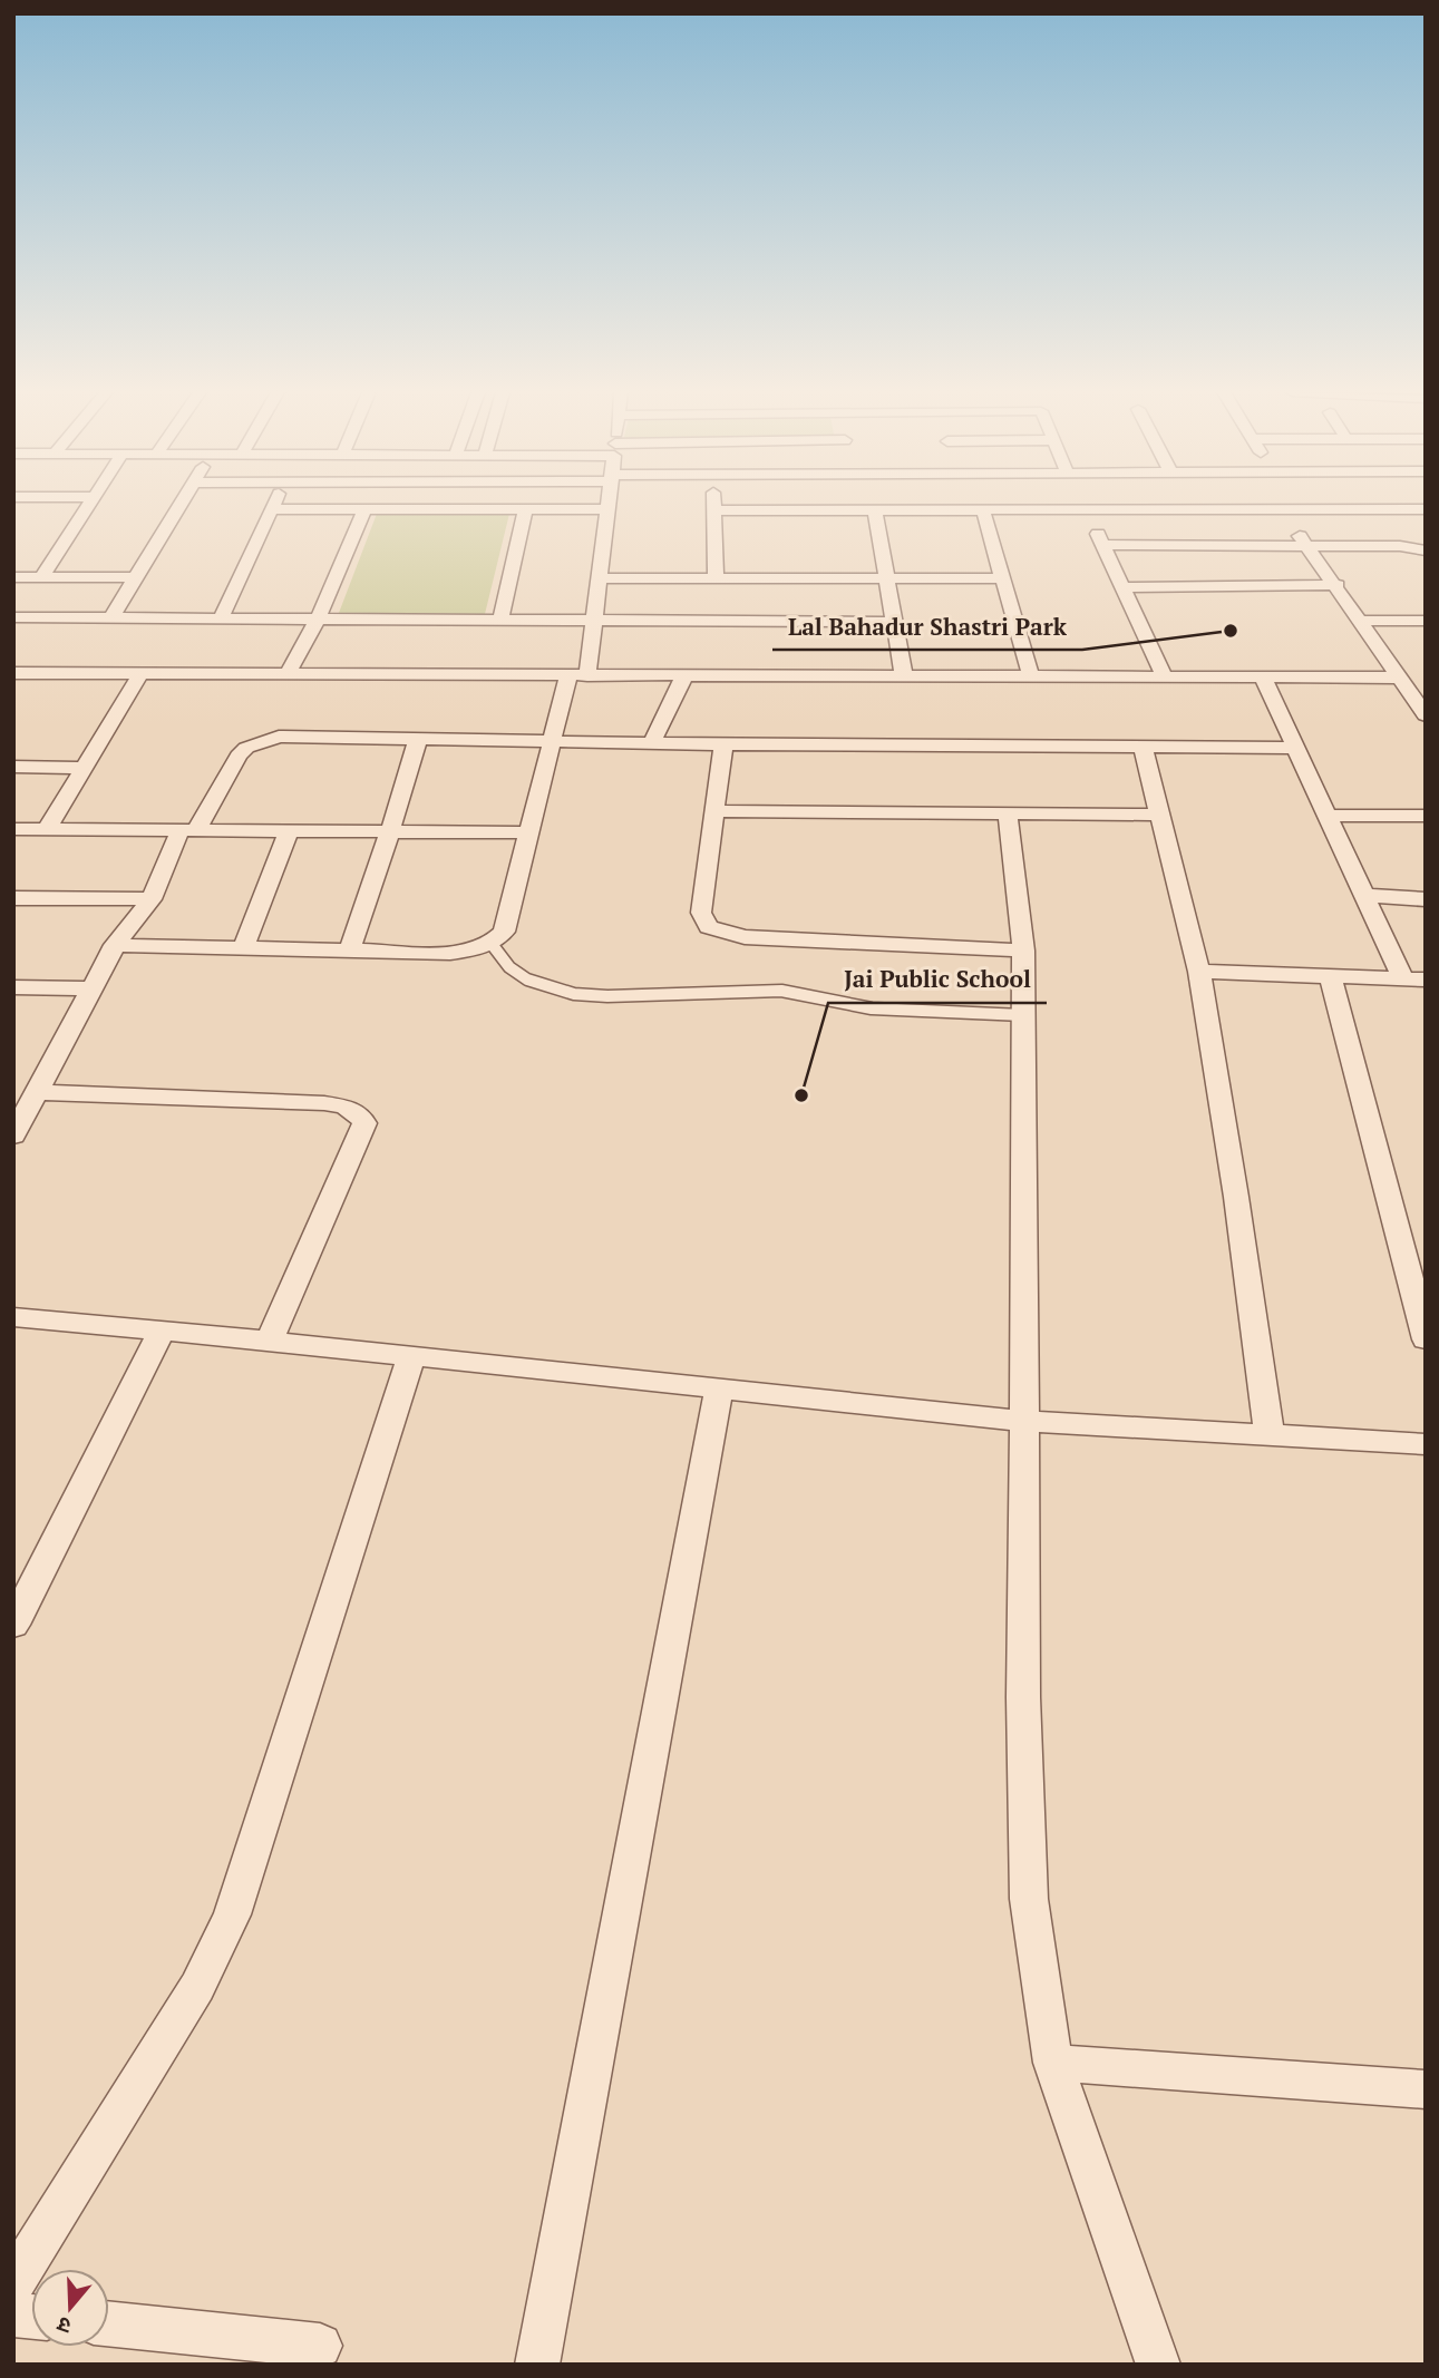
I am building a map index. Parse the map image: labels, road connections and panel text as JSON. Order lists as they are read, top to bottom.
{
  "places": ["Lal Bahadur Shastri Park", "Jai Public School"],
  "north": "bottom"
}
